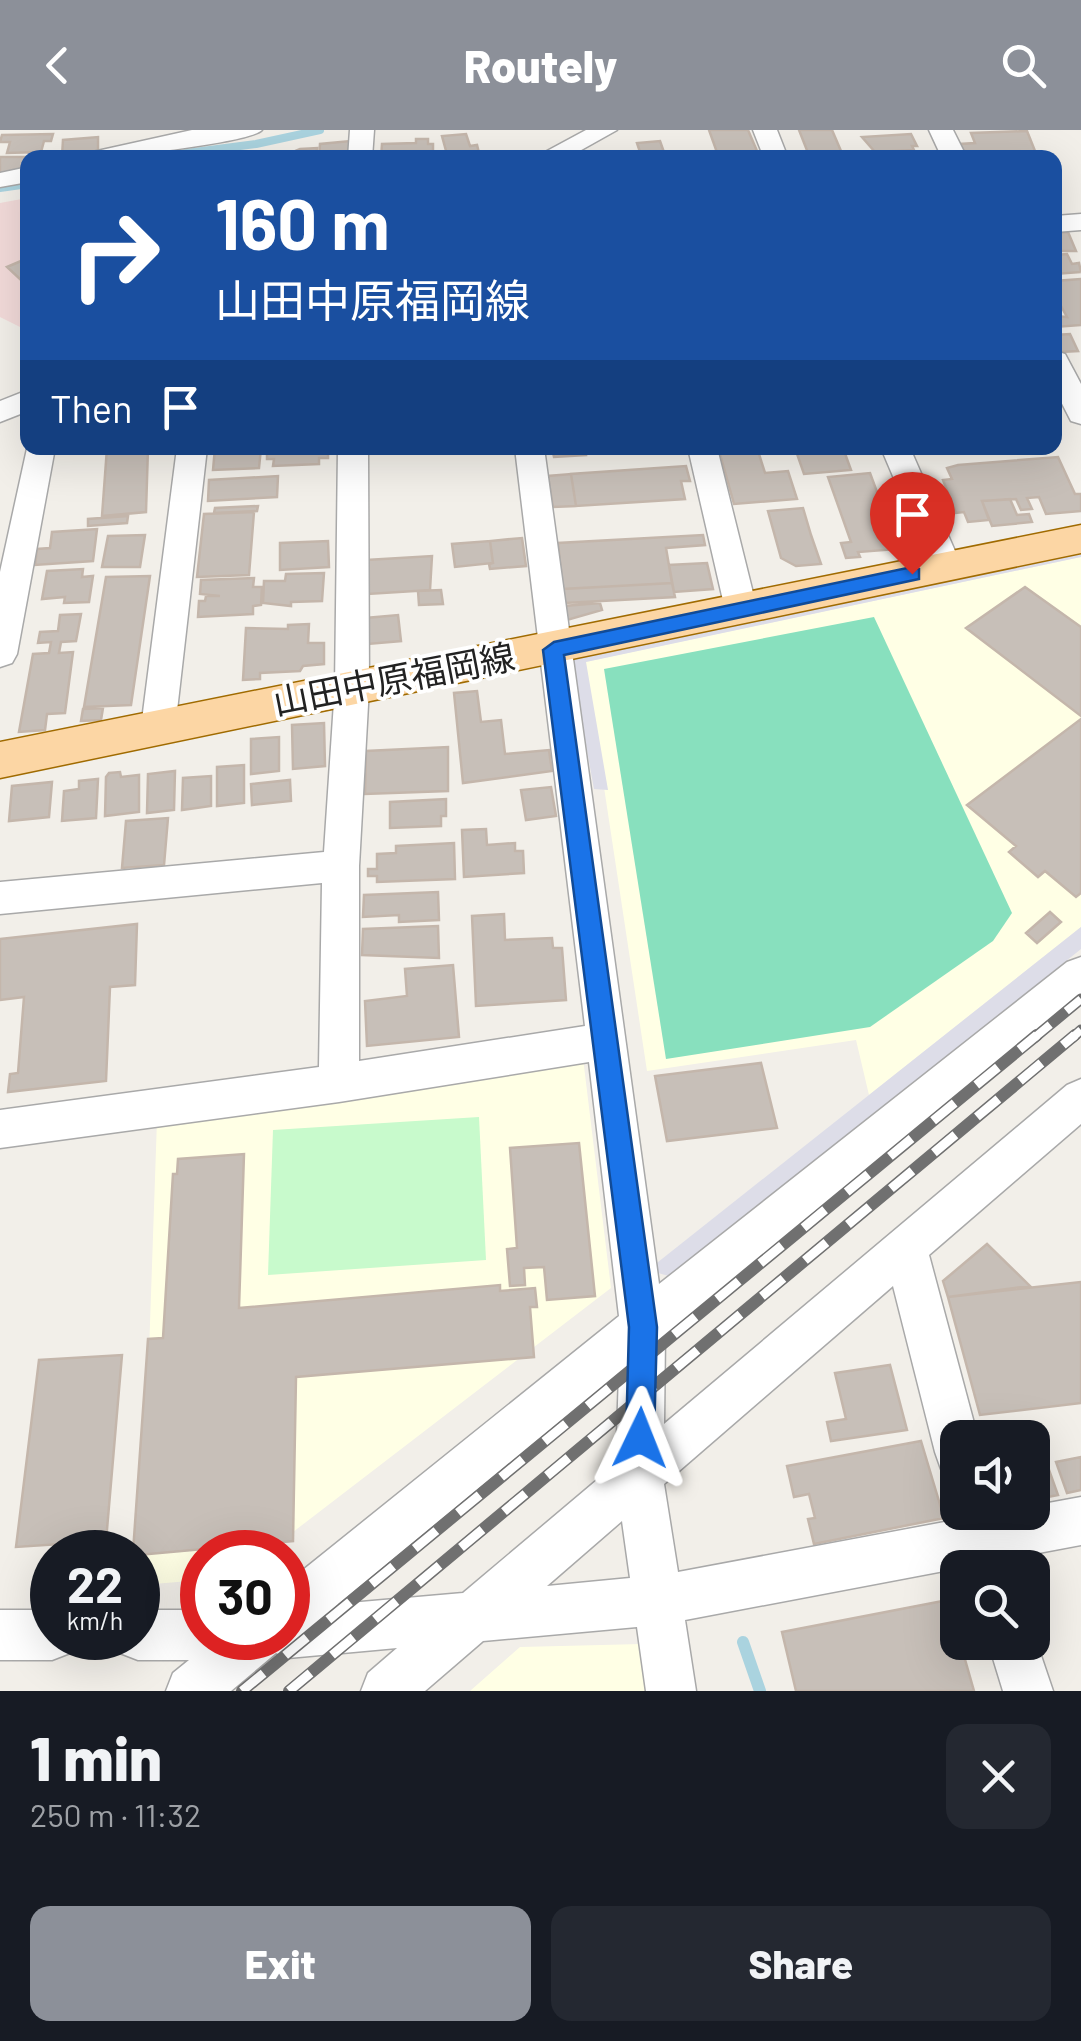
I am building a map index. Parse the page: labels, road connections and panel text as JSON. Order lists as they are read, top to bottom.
{
  "streets": {
    "main road": ["山田中原福岡線"]
  },
  "page": {
    "header": "Routely",
    "turn": ["160 m", "山田中原福岡線"],
    "then": "Then",
    "speed": "22 km/h",
    "limit": "30",
    "heading": ["1 min", "250 m · 11:32"],
    "buttons": ["Exit", "Share"]
  }
}
